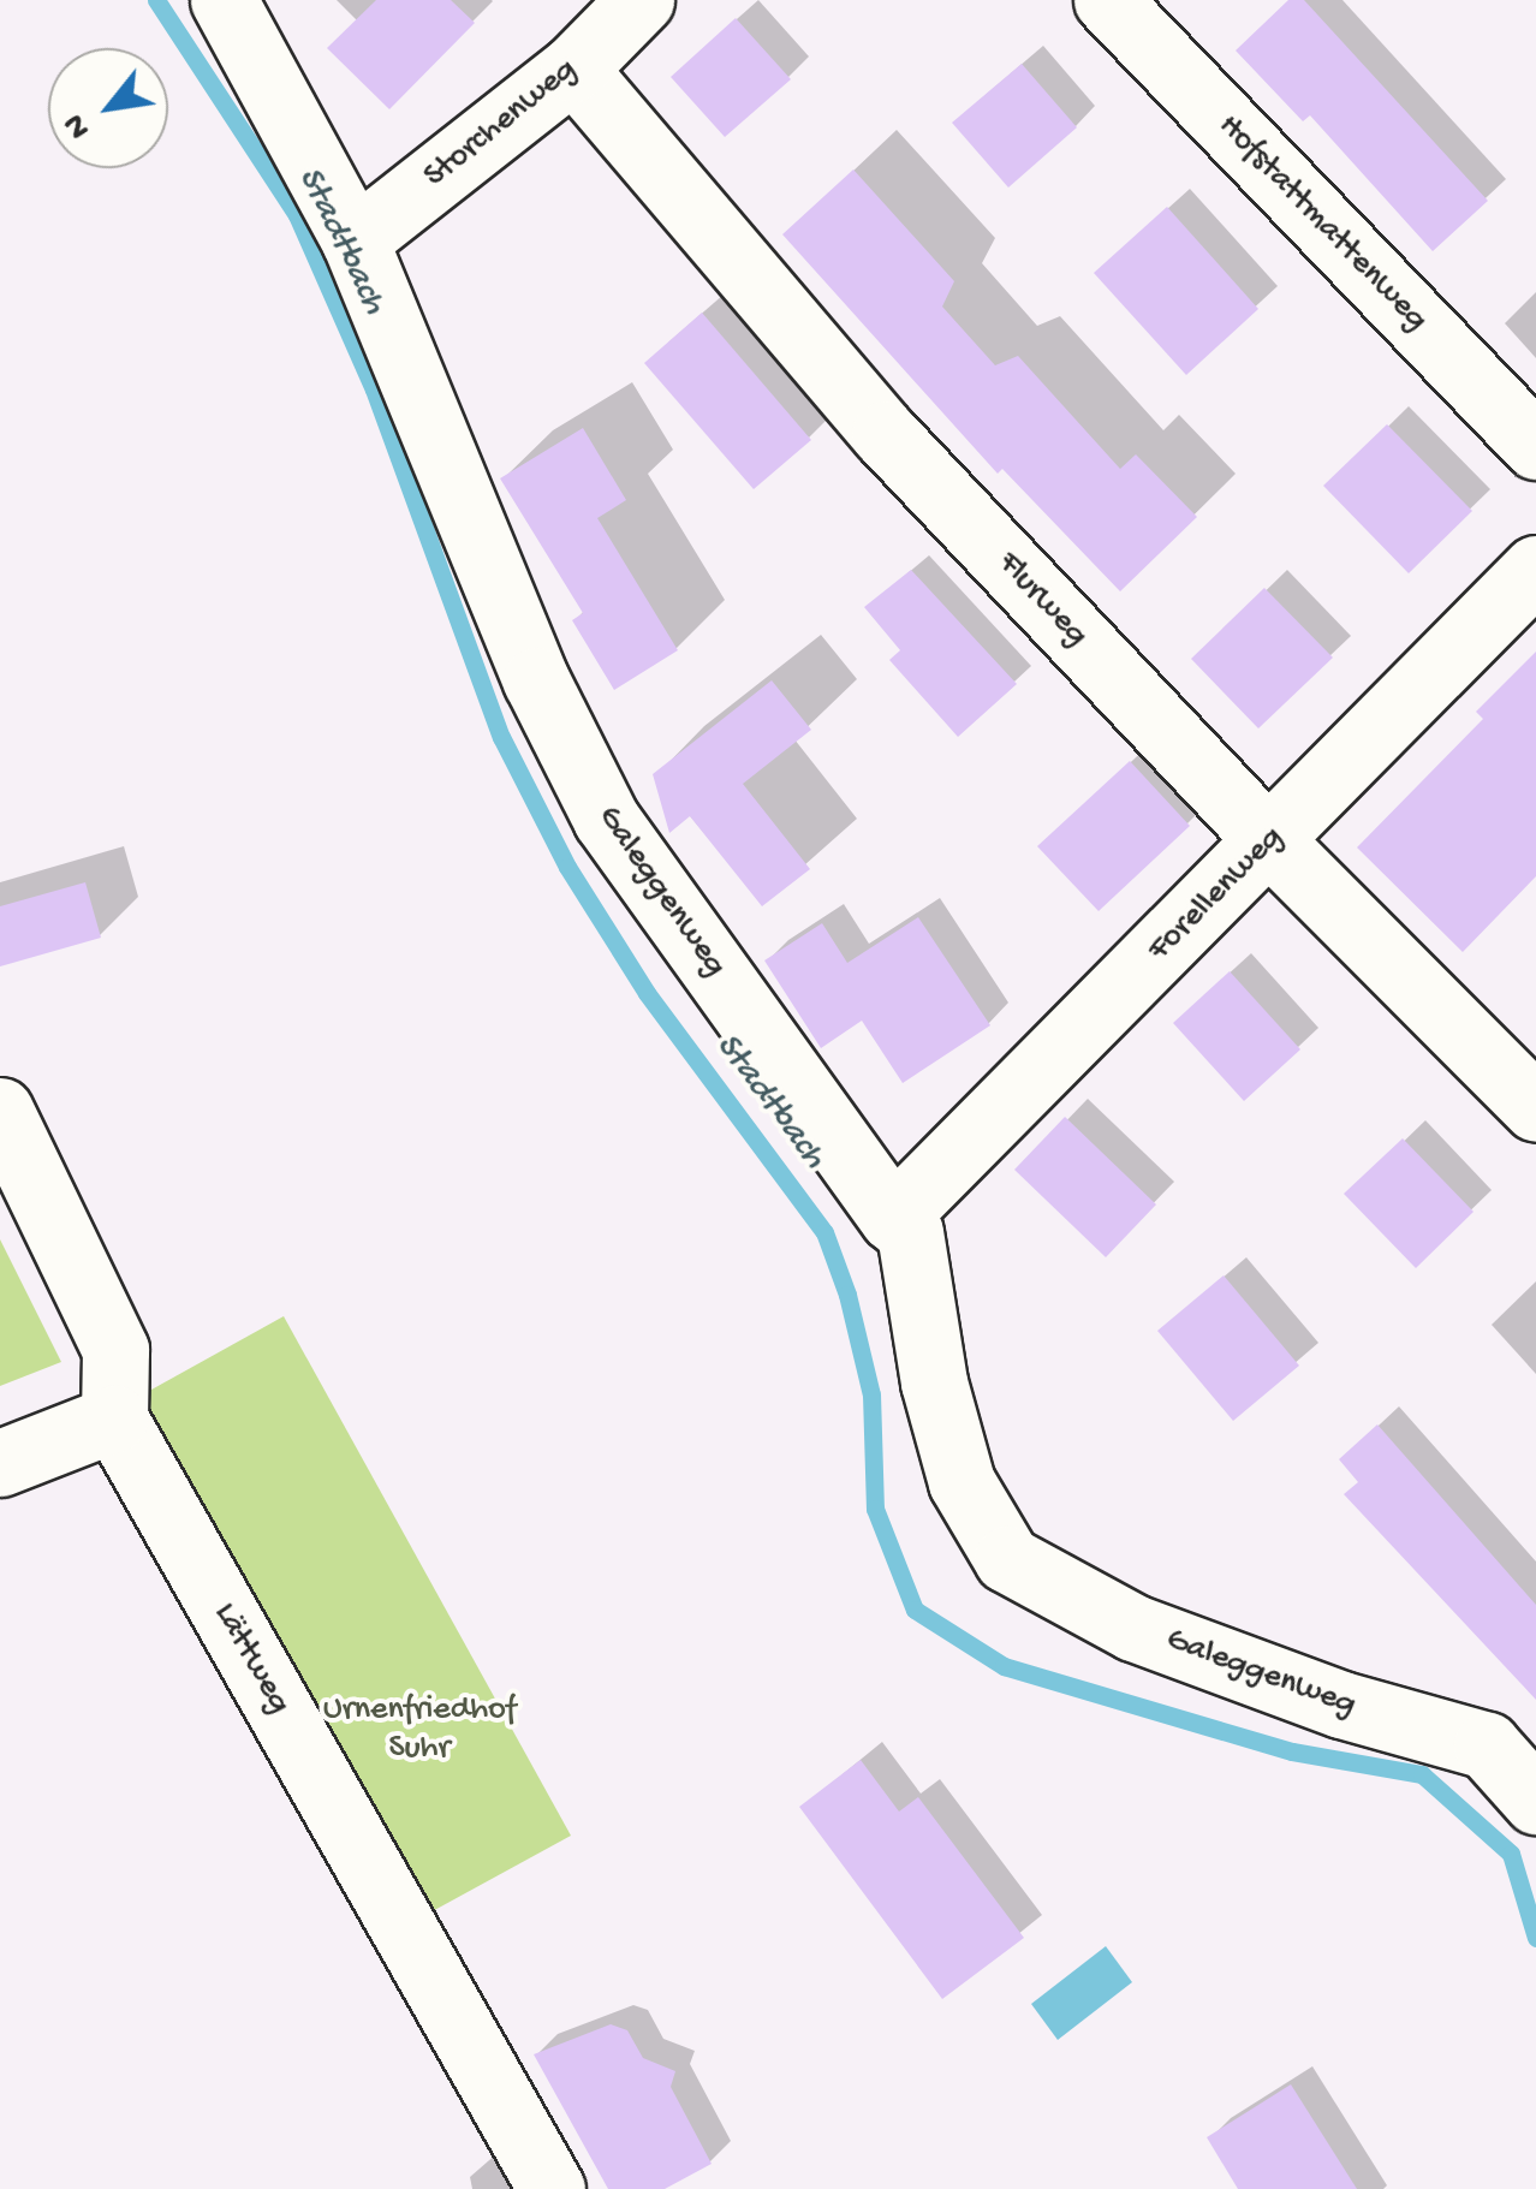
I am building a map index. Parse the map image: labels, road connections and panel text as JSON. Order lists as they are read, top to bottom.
{
  "streets": {
    "street": [
      "Storchenweg",
      "Hofstattmattenweg",
      "Flurweg",
      "Galeggenweg",
      "Forellenweg",
      "Lättweg"
    ]
  },
  "crossings": [
    ["Storchenweg", "Flurweg"],
    ["Storchenweg", "Galeggenweg"],
    ["Flurweg", "Forellenweg"],
    ["Galeggenweg", "Forellenweg"]
  ],
  "water": ["Stadtbach"],
  "parks": ["Urnenfriedhof Suhr"],
  "north": "bottom left"
}
